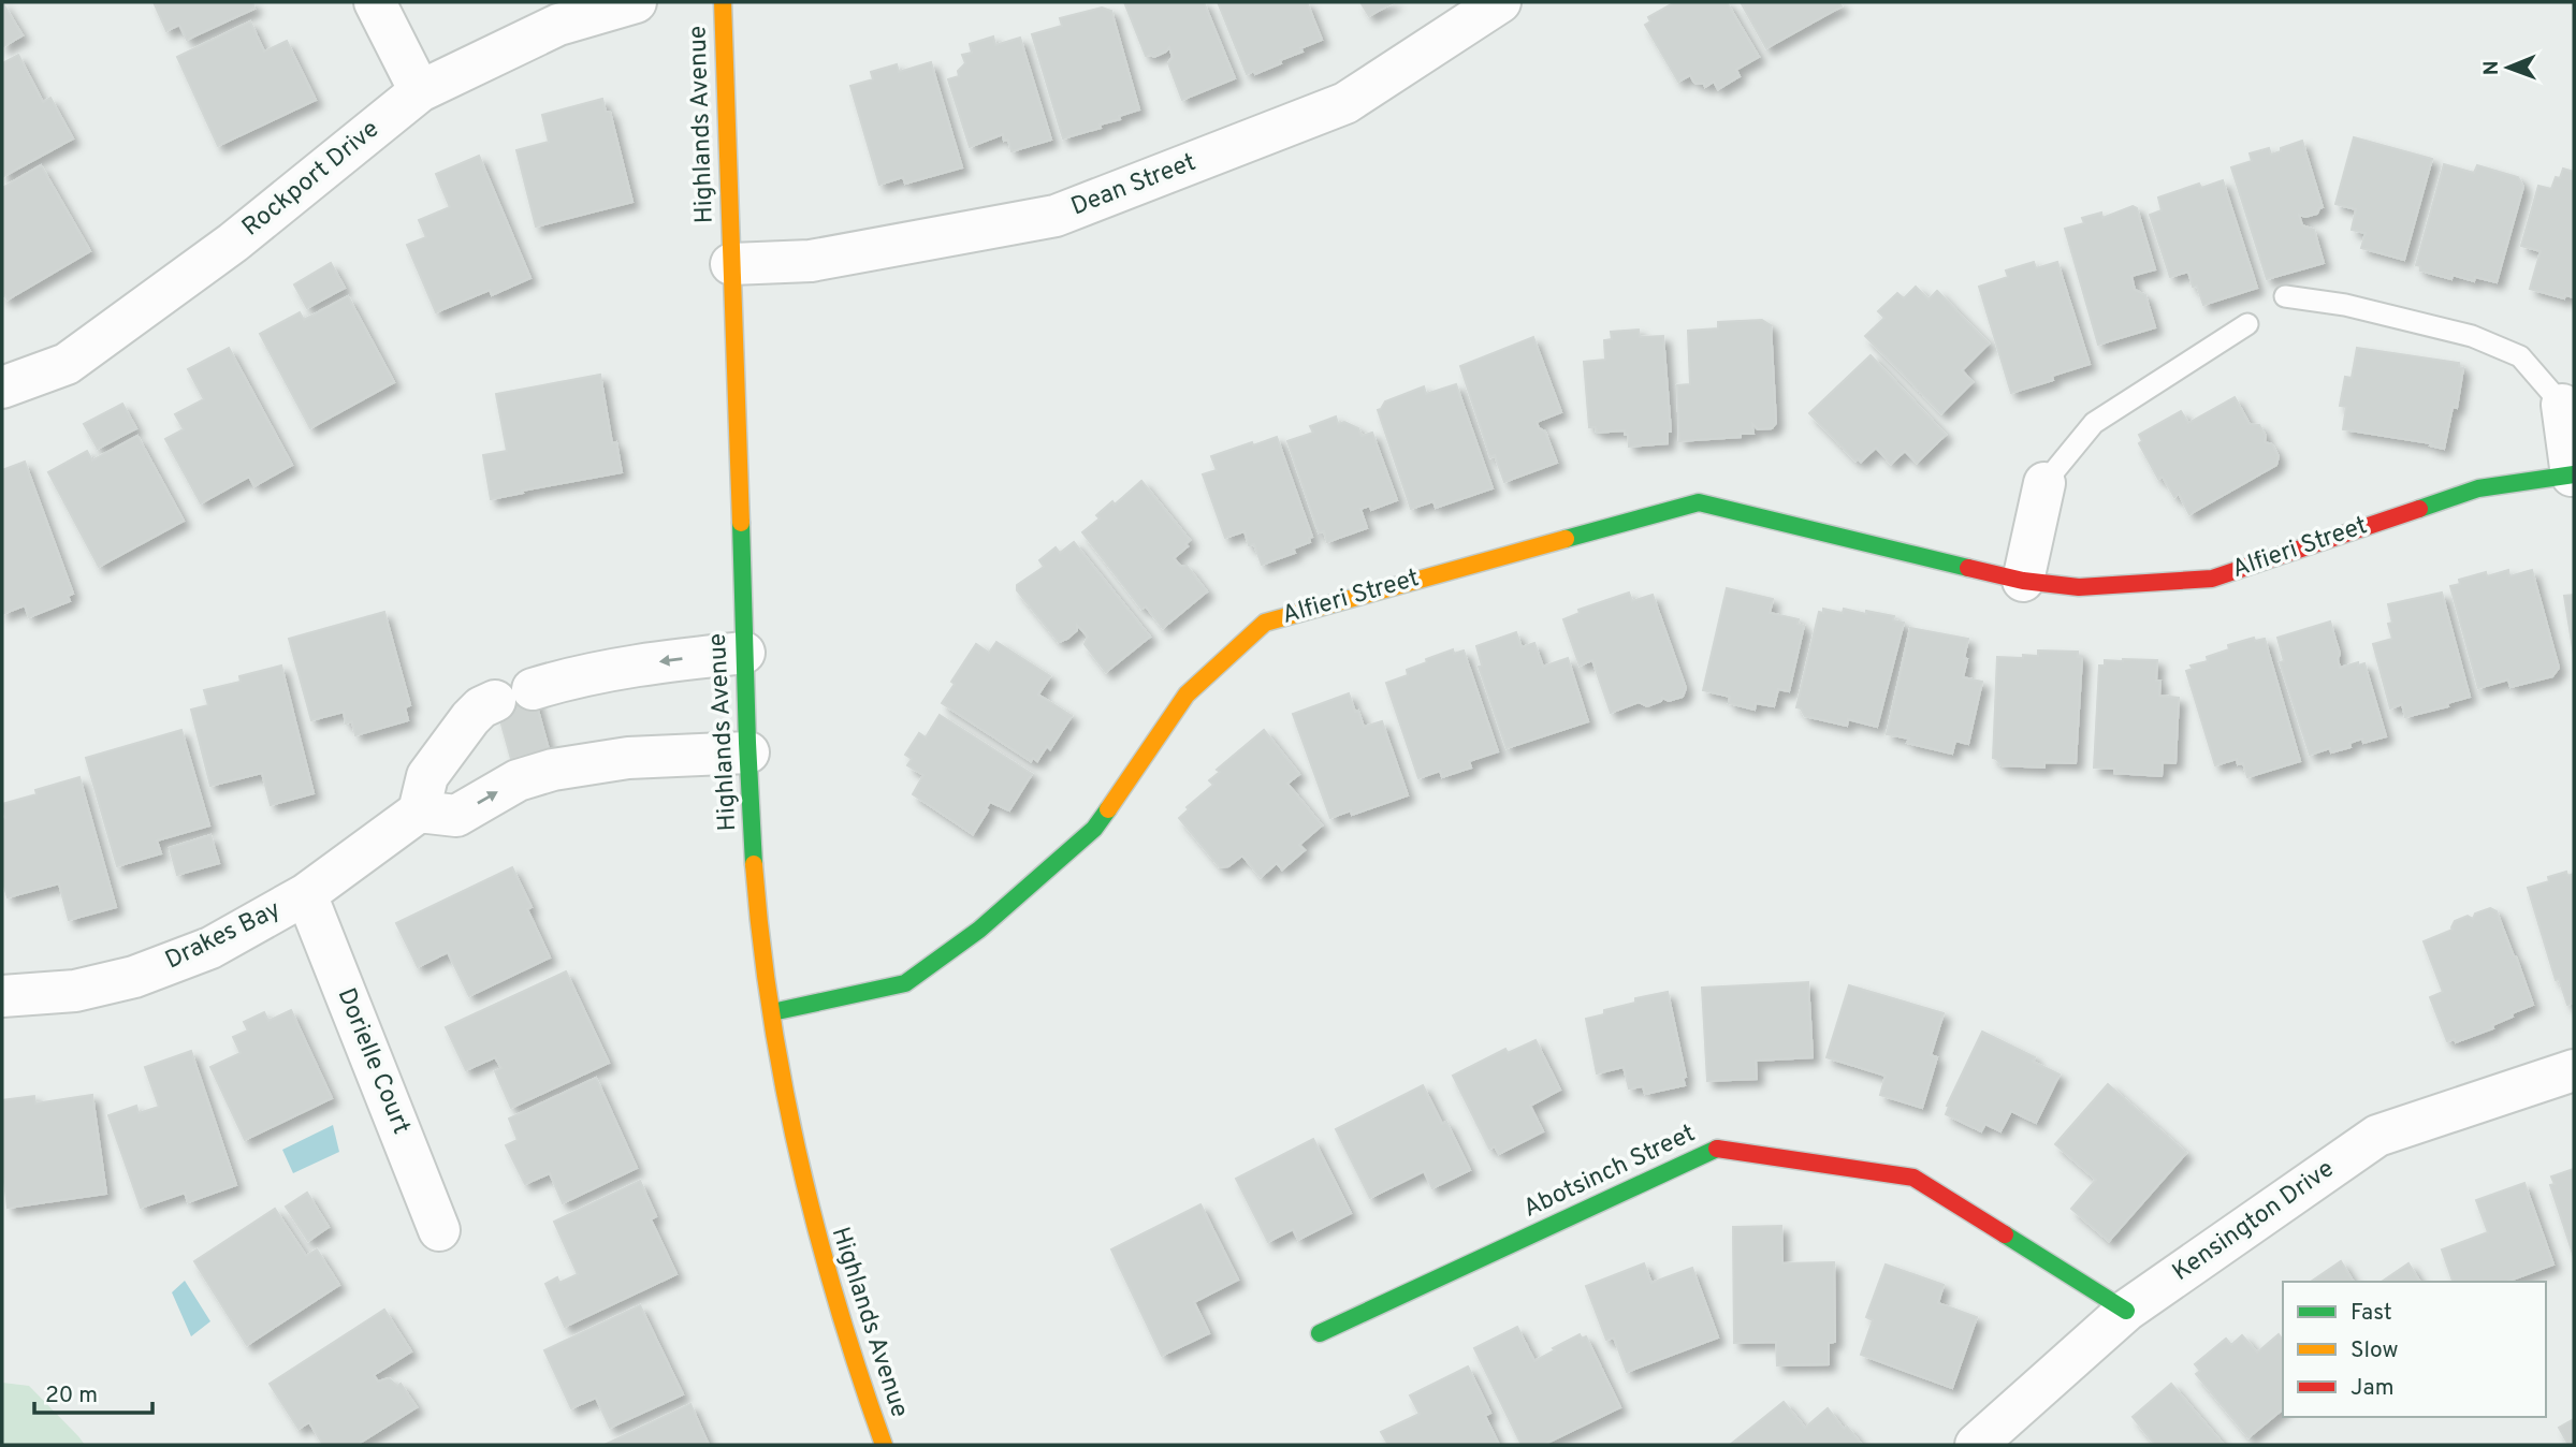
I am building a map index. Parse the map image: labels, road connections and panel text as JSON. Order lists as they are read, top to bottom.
{
  "streets": {
    "street": [
      "Highlands Avenue",
      "Rockport Drive",
      "Dean Street",
      "Alfieri Street",
      "Drakes Bay",
      "Dorielle Court",
      "Abotsinch Street",
      "Kensington Drive"
    ]
  },
  "crossings": [
    ["Highlands Avenue", "Dean Street"],
    ["Highlands Avenue", "Alfieri Street"],
    ["Drakes Bay", "Dorielle Court"],
    ["Abotsinch Street", "Kensington Drive"]
  ],
  "legend": ["Fast", "Slow", "Jam"],
  "scale_bar": "20 m",
  "north": "left"
}
